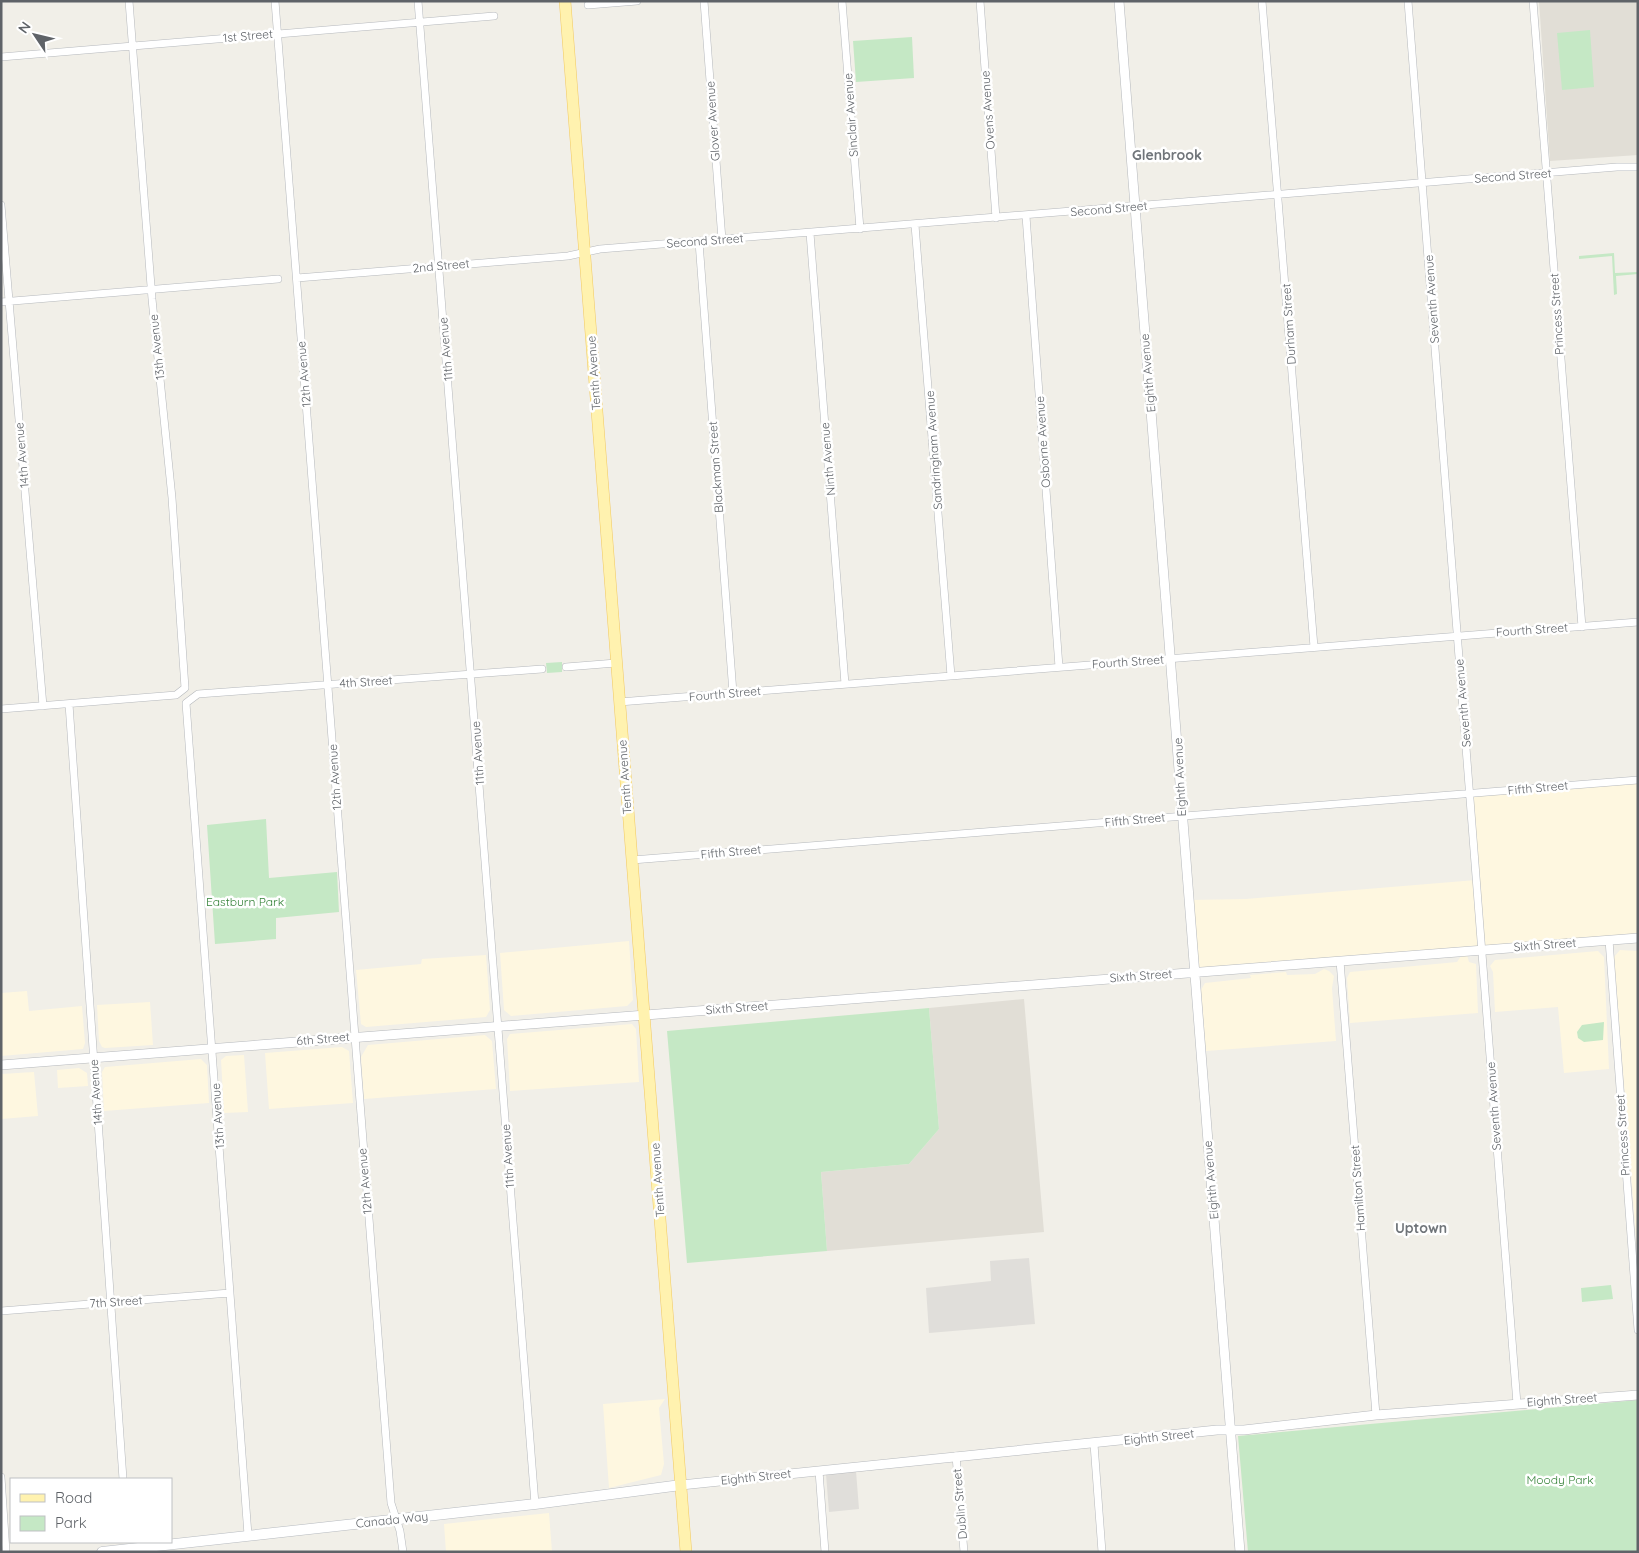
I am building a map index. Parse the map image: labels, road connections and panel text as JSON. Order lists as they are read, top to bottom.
{
  "streets": {
    "main road": ["Tenth Avenue", "Canada Way"],
    "street": [
      "1st Street",
      "Ovens Avenue",
      "Sinclair Avenue",
      "Glover Avenue",
      "Second Street",
      "2nd Street",
      "Seventh Avenue",
      "Princess Street",
      "Durham Street",
      "13th Avenue",
      "11th Avenue",
      "Eighth Avenue",
      "12th Avenue",
      "Osborne Avenue",
      "Sandringham Avenue",
      "14th Avenue",
      "Ninth Avenue",
      "Blackman Street",
      "Fourth Street",
      "4th Street",
      "Fifth Street",
      "Sixth Street",
      "6th Street",
      "Hamilton Street",
      "7th Street",
      "Eighth Street",
      "Dublin Street"
    ]
  },
  "crossings": [
    ["1st Street", "13th Avenue"],
    ["1st Street", "11th Avenue"],
    ["1st Street", "12th Avenue"],
    ["Ovens Avenue", "Second Street"],
    ["Sinclair Avenue", "Second Street"],
    ["Glover Avenue", "Second Street"],
    ["Second Street", "2nd Street"],
    ["Second Street", "Seventh Avenue"],
    ["Second Street", "Princess Street"],
    ["Second Street", "Durham Street"],
    ["Second Street", "Tenth Avenue"],
    ["Second Street", "Eighth Avenue"],
    ["Second Street", "Osborne Avenue"],
    ["Second Street", "Sandringham Avenue"],
    ["Second Street", "Ninth Avenue"],
    ["Second Street", "Blackman Street"],
    ["2nd Street", "11th Avenue"],
    ["2nd Street", "Tenth Avenue"],
    ["2nd Street", "12th Avenue"],
    ["Seventh Avenue", "Fourth Street"],
    ["Seventh Avenue", "Fifth Street"],
    ["Seventh Avenue", "Sixth Street"],
    ["Seventh Avenue", "Eighth Street"],
    ["Princess Street", "Fourth Street"],
    ["Princess Street", "Sixth Street"],
    ["Durham Street", "Fourth Street"],
    ["13th Avenue", "14th Avenue"],
    ["13th Avenue", "4th Street"],
    ["13th Avenue", "6th Street"],
    ["13th Avenue", "7th Street"],
    ["13th Avenue", "Canada Way"],
    ["11th Avenue", "4th Street"],
    ["11th Avenue", "6th Street"],
    ["11th Avenue", "Canada Way"],
    ["Tenth Avenue", "Fourth Street"],
    ["Tenth Avenue", "Fifth Street"],
    ["Tenth Avenue", "Sixth Street"],
    ["Tenth Avenue", "6th Street"],
    ["Tenth Avenue", "Eighth Street"],
    ["Tenth Avenue", "Canada Way"],
    ["Eighth Avenue", "Fourth Street"],
    ["Eighth Avenue", "Fifth Street"],
    ["Eighth Avenue", "Sixth Street"],
    ["Eighth Avenue", "Eighth Street"],
    ["12th Avenue", "4th Street"],
    ["12th Avenue", "6th Street"],
    ["12th Avenue", "Canada Way"],
    ["Osborne Avenue", "Fourth Street"],
    ["Sandringham Avenue", "Fourth Street"],
    ["14th Avenue", "6th Street"],
    ["14th Avenue", "7th Street"],
    ["Ninth Avenue", "Fourth Street"],
    ["Blackman Street", "Fourth Street"],
    ["Sixth Street", "6th Street"],
    ["Sixth Street", "Hamilton Street"],
    ["Hamilton Street", "Eighth Street"],
    ["Eighth Street", "Dublin Street"],
    ["Eighth Street", "Canada Way"]
  ],
  "districts": ["Glenbrook", "Uptown"],
  "parks": ["Eastburn Park", "Moody Park"],
  "legend": ["Road", "Park"],
  "north": "top left"
}
